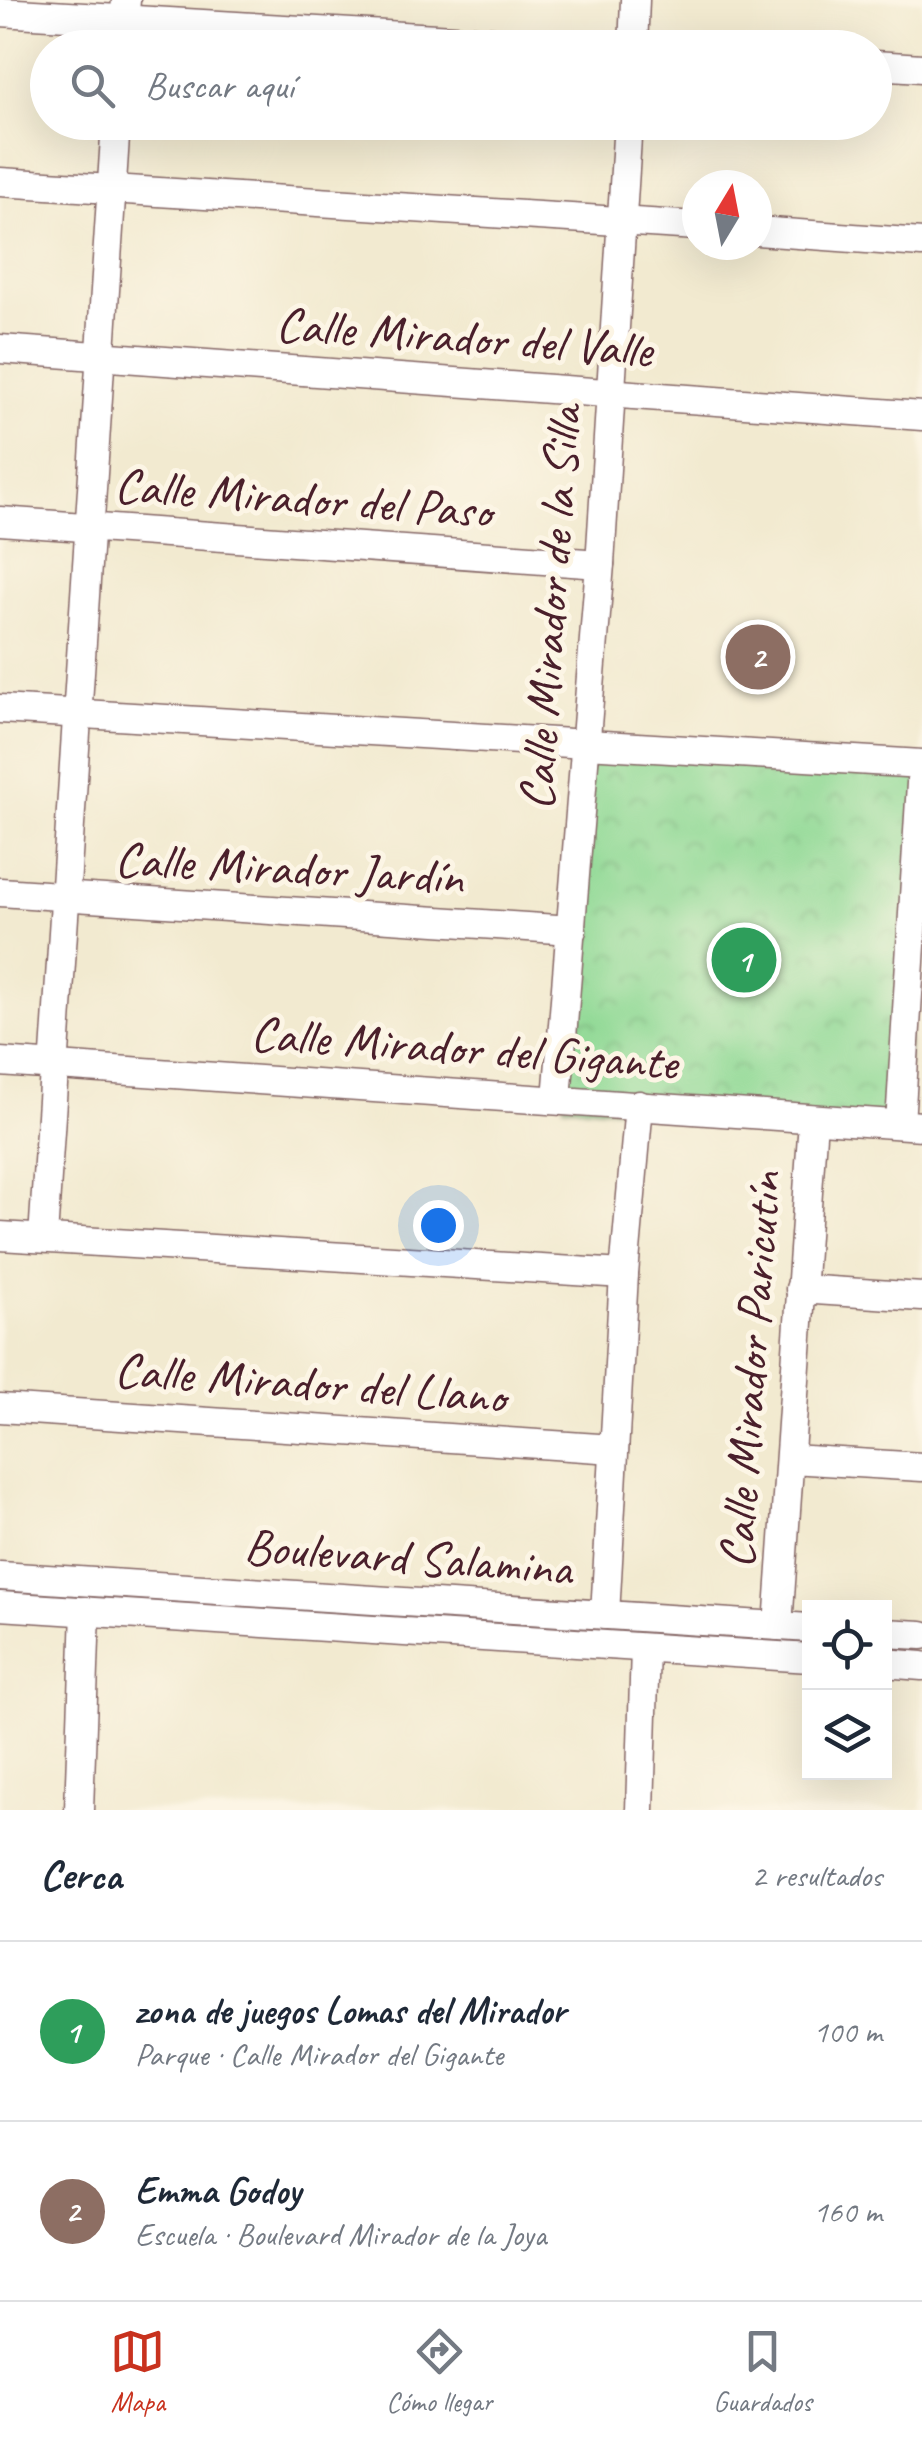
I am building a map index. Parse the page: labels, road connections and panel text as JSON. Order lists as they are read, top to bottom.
{
  "streets": {
    "street": [
      "Calle Mirador del Valle",
      "Calle Mirador del Paso",
      "Calle Mirador de la Silla",
      "Calle Mirador Jardín",
      "Calle Mirador del Gigante",
      "Calle Mirador Paricutín",
      "Calle Mirador del Llano",
      "Boulevard Salamina"
    ]
  },
  "crossings": [
    ["Calle Mirador del Valle", "Calle Mirador de la Silla"],
    ["Calle Mirador del Paso", "Calle Mirador de la Silla"],
    ["Calle Mirador de la Silla", "Calle Mirador Jardín"],
    ["Calle Mirador de la Silla", "Calle Mirador del Gigante"],
    ["Calle Mirador del Gigante", "Calle Mirador Paricutín"],
    ["Calle Mirador Paricutín", "Boulevard Salamina"]
  ],
  "north": "top",
  "page": {
    "search": "Buscar aquí",
    "pins": ["2", "1"],
    "heading": ["Cerca", "2 resultados"],
    "list": [
      {
        "mark": "1",
        "name": "zona de juegos Lomas del Mirador",
        "note": "Parque · Calle Mirador del Gigante",
        "value": "100 m"
      },
      {
        "mark": "2",
        "name": "Emma Godoy",
        "note": "Escuela · Boulevard Mirador de la Joya",
        "value": "160 m"
      }
    ],
    "nav": ["Mapa", "Cómo llegar", "Guardados"]
  }
}
